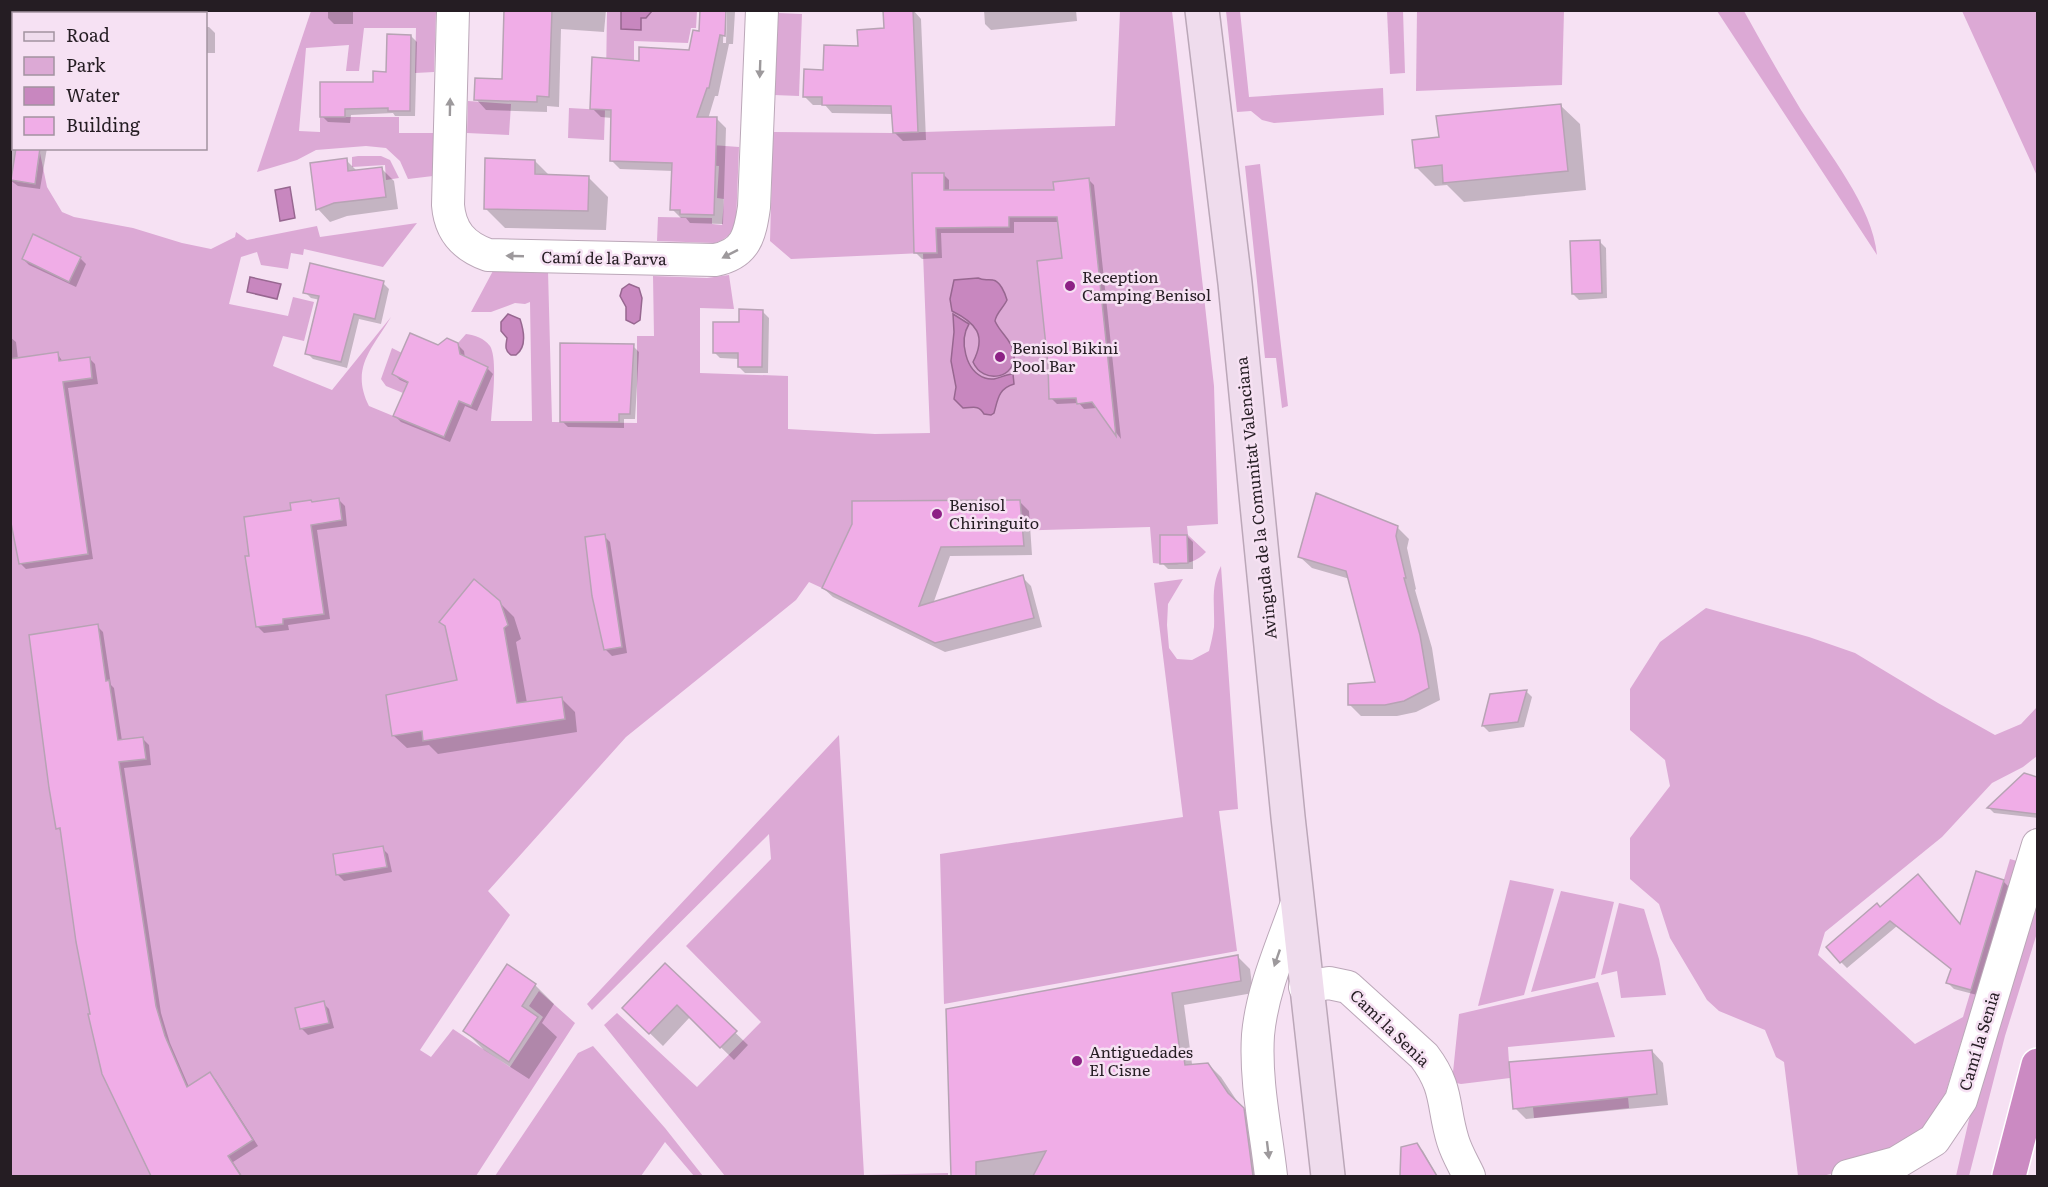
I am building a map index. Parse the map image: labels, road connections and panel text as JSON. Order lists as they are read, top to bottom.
{
  "streets": {
    "main road": ["Avinguda de la Comunitat Valenciana"],
    "street": ["Camí de la Parva", "Camí la Senia"]
  },
  "crossings": [
    ["Avinguda de la Comunitat Valenciana", "Camí la Senia"]
  ],
  "places": [
    "Reception Camping Benisol",
    "Benisol Bikini Pool Bar",
    "Benisol Chiringuito",
    "Antiguedades El Cisne"
  ],
  "legend": [
    "Road",
    "Park",
    "Water",
    "Building"
  ]
}
